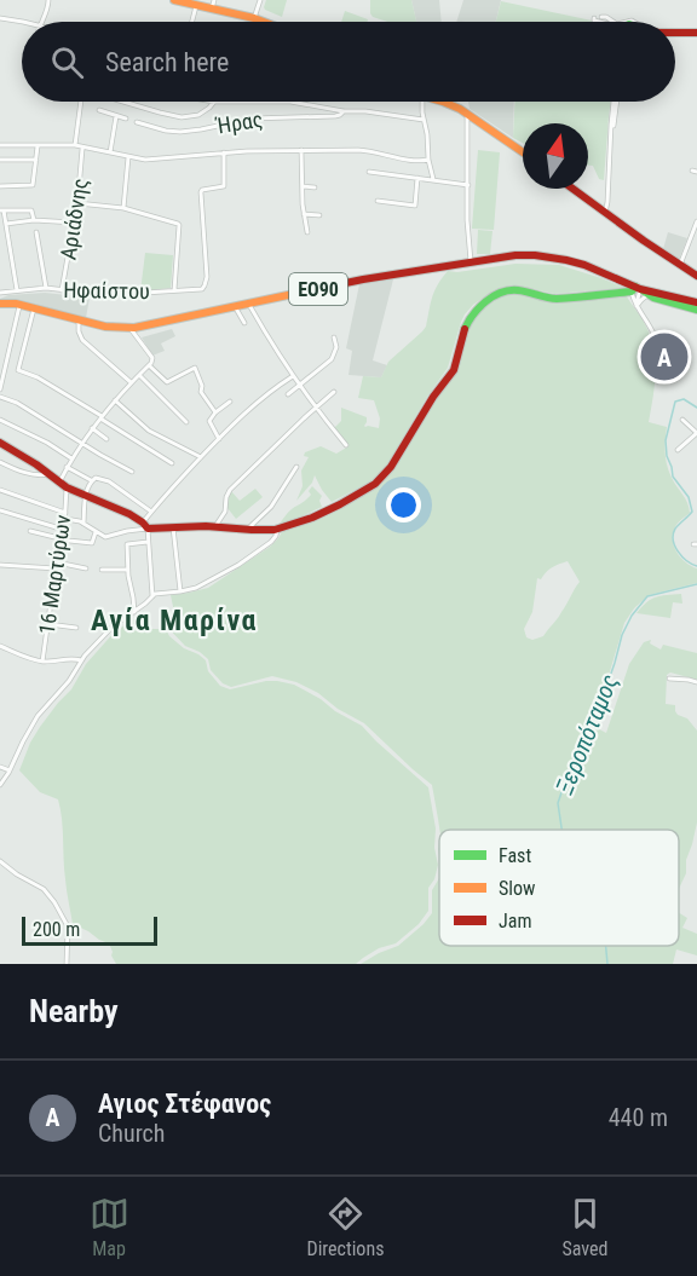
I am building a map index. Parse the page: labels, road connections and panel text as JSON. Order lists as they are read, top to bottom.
{
  "streets": {
    "main road": ["ΕΟ90"],
    "street": [
      "Ήρας",
      "Αριάδνης",
      "Ηφαίστου",
      "16 Μαρτύρων"
    ]
  },
  "crossings": [
    ["Αριάδνης", "Ηφαίστου"]
  ],
  "districts": ["Αγία Μαρίνα"],
  "water": ["Ξεροπόταμος"],
  "legend": ["Fast", "Slow", "Jam"],
  "scale_bar": "200 m",
  "north": "top",
  "page": {
    "search": "Search here",
    "pins": "A",
    "scale": "200 m",
    "heading": "Nearby",
    "list": [
      {
        "mark": "A",
        "name": "Αγιος Στέφανος",
        "note": "Church",
        "value": "440 m"
      }
    ],
    "nav": ["Map", "Directions", "Saved"]
  }
}
